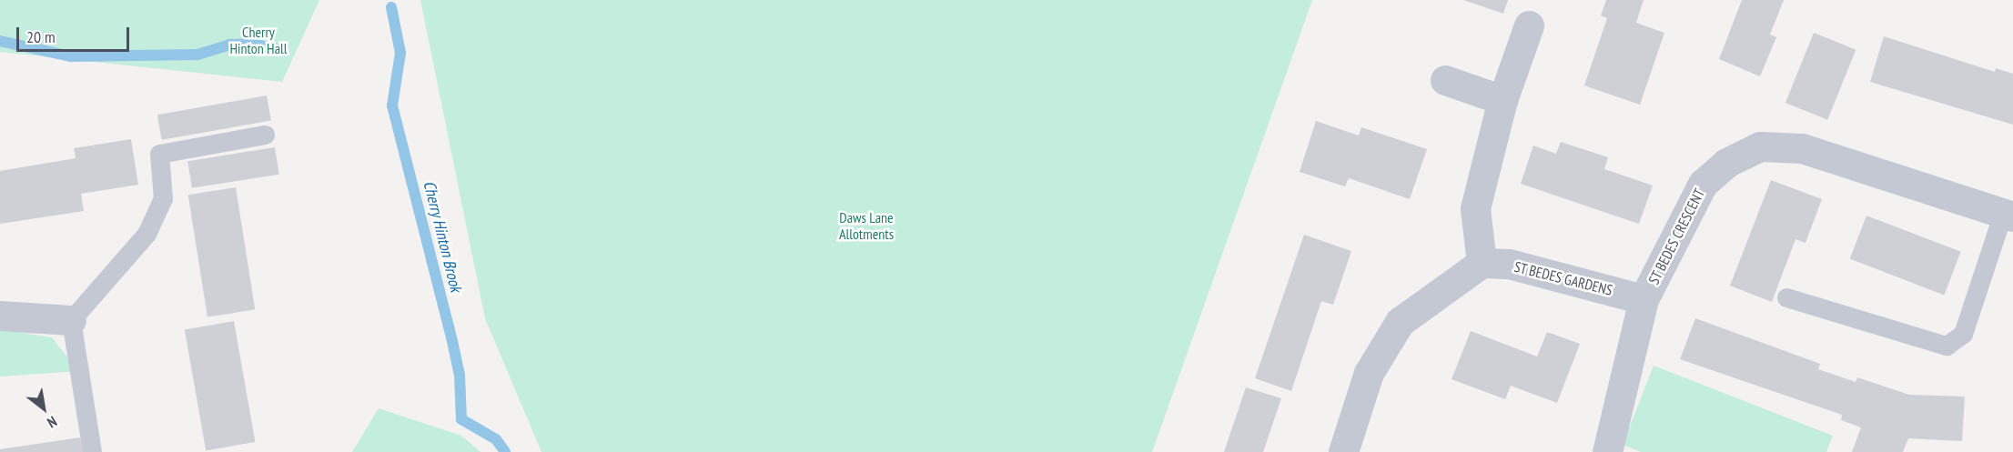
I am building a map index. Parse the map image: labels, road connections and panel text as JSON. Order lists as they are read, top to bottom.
{
  "streets": {
    "street": ["ST BEDES CRESCENT", "ST BEDES GARDENS"]
  },
  "crossings": [
    ["ST BEDES CRESCENT", "ST BEDES GARDENS"]
  ],
  "water": ["Cherry Hinton Brook"],
  "parks": ["Cherry Hinton Hall", "Daws Lane Allotments"],
  "scale_bar": "20 m",
  "north": "bottom right"
}
